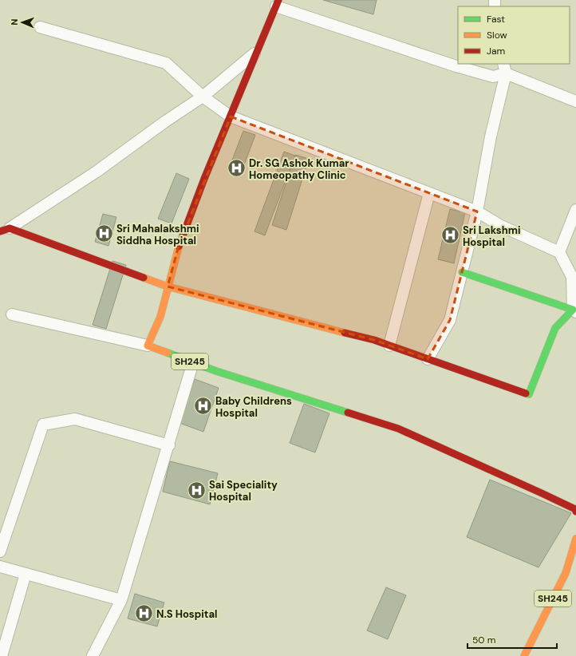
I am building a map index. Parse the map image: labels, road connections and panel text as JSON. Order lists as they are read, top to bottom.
{
  "streets": {
    "main road": ["SH245"]
  },
  "places": {
    "hospital": [
      "Dr. SG Ashok Kumar Homeopathy Clinic",
      "Sri Mahalakshmi Siddha Hospital",
      "Sri Lakshmi Hospital",
      "Baby Childrens Hospital",
      "Sai Speciality Hospital",
      "N.S Hospital"
    ]
  },
  "legend": ["Fast", "Slow", "Jam"],
  "scale_bar": "50 m",
  "north": "left"
}
